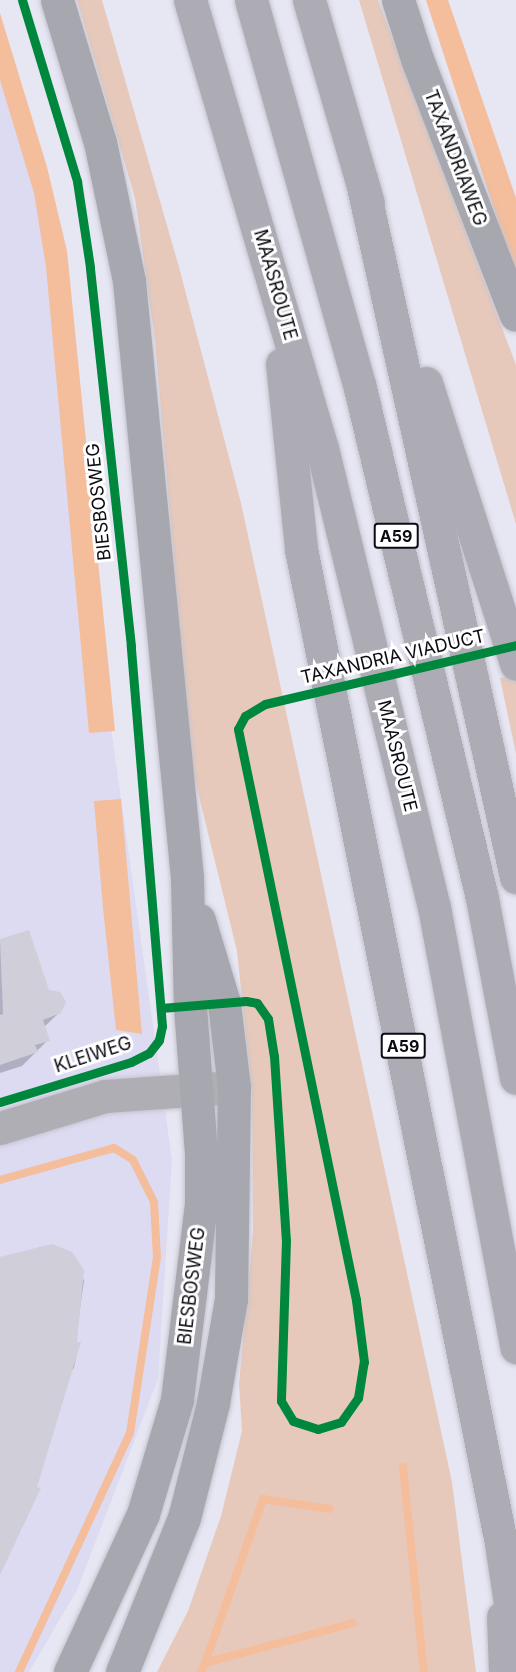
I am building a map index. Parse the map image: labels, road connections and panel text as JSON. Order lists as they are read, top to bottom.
{
  "streets": {
    "highway": ["MAASROUTE", "A59"],
    "main road": ["TAXANDRIAWEG", "BIESBOSWEG"],
    "cycle path": ["TAXANDRIA VIADUCT", "KLEIWEG"]
  },
  "crossings": [
    ["MAASROUTE", "A59"]
  ]
}
